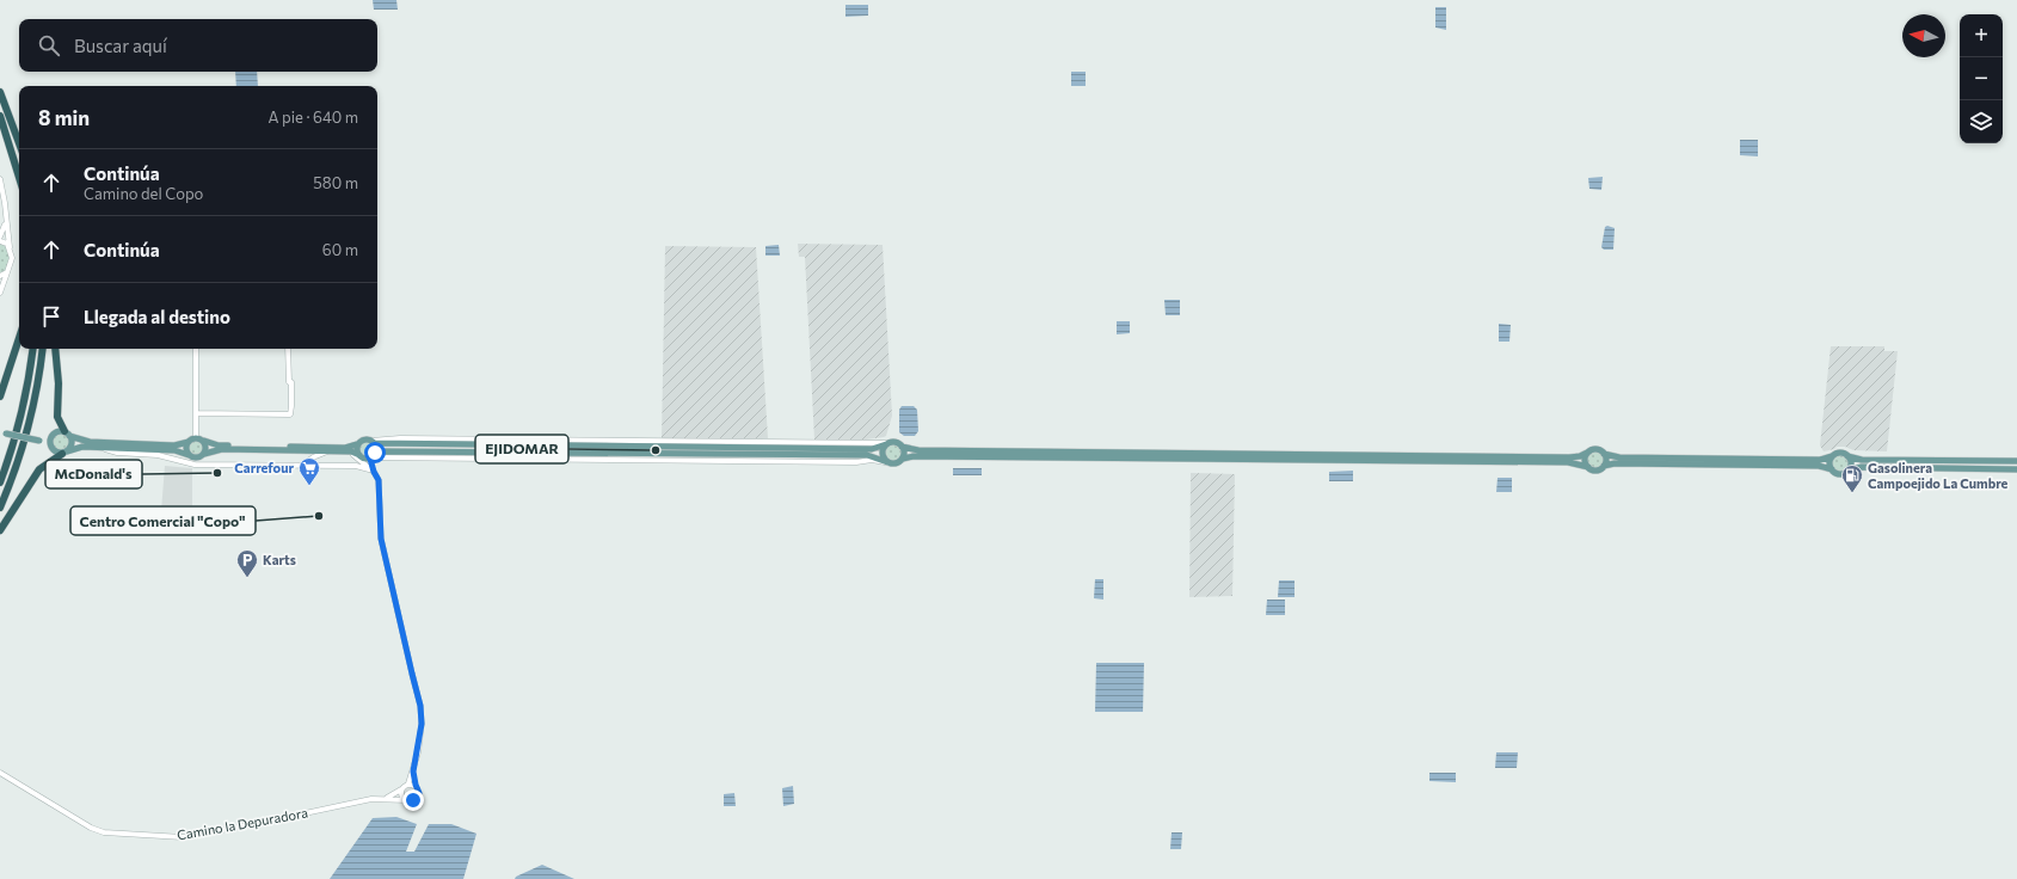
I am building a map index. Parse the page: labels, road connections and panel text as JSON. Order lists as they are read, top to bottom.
{
  "streets": {
    "street": ["Camino la Depuradora"]
  },
  "places": {
    "other": ["EJIDOMAR", "McDonald's", "Centro Comercial \"Copo\""],
    "supermarket": ["Carrefour"],
    "fuel station": ["Gasolinera Campoejido La Cumbre"],
    "parking": ["Karts"]
  },
  "north": "left",
  "page": {
    "map_buttons": ["+", "−"],
    "search": "Buscar aquí",
    "heading": ["8 min", "A pie · 640 m"],
    "list": [
      ["Continúa", "Camino del Copo", "580 m"],
      ["Continúa", "60 m"],
      "Llegada al destino"
    ]
  }
}
